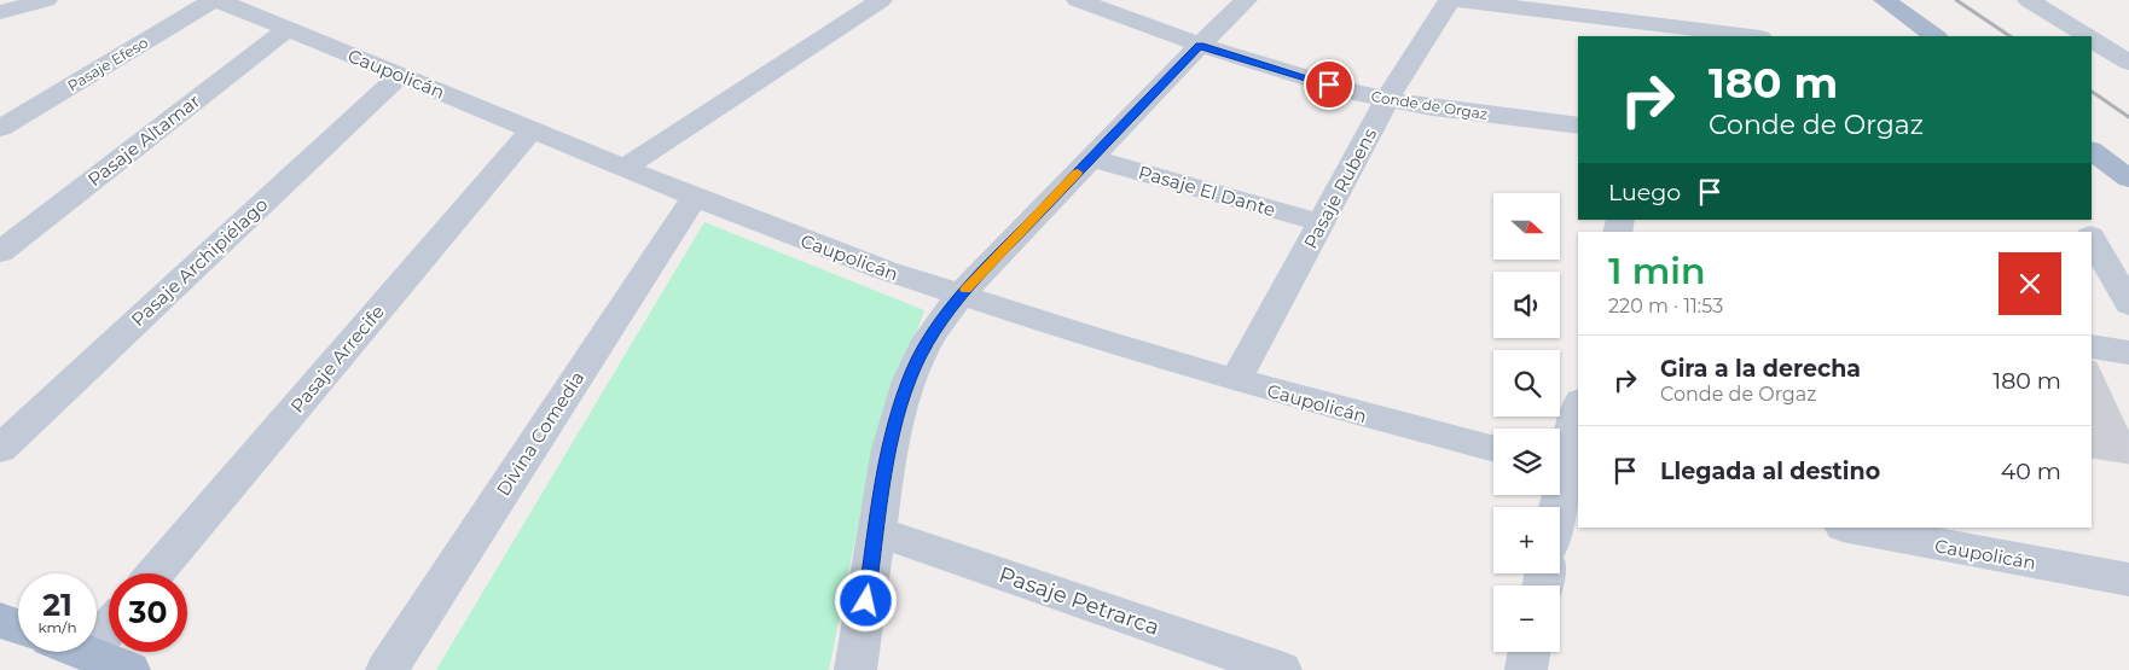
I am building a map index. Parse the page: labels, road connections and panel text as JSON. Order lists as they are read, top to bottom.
{
  "streets": {
    "street": [
      "Pasaje Efeso",
      "Caupolicán",
      "Conde de Orgaz",
      "Pasaje Altamar",
      "Pasaje Rubens",
      "Pasaje El Dante",
      "Pasaje Archipiélago",
      "Pasaje Arrecife",
      "Divina Comedia",
      "Pasaje Petrarca"
    ]
  },
  "crossings": [
    ["Pasaje Efeso", "Caupolicán"],
    ["Caupolicán", "Pasaje Altamar"],
    ["Caupolicán", "Pasaje Rubens"],
    ["Caupolicán", "Pasaje Archipiélago"],
    ["Caupolicán", "Pasaje Arrecife"],
    ["Caupolicán", "Divina Comedia"],
    ["Conde de Orgaz", "Pasaje Rubens"],
    ["Pasaje Rubens", "Pasaje El Dante"]
  ],
  "north": "right",
  "page": {
    "turn": ["180 m", "Conde de Orgaz"],
    "then": "Luego",
    "map_buttons": ["+", "−"],
    "heading": ["1 min", "220 m · 11:53"],
    "list": [
      {
        "name": "Gira a la derecha",
        "note": "Conde de Orgaz",
        "value": "180 m"
      },
      {
        "name": "Llegada al destino",
        "value": "40 m"
      }
    ],
    "speed": "21 km/h",
    "limit": "30"
  }
}
